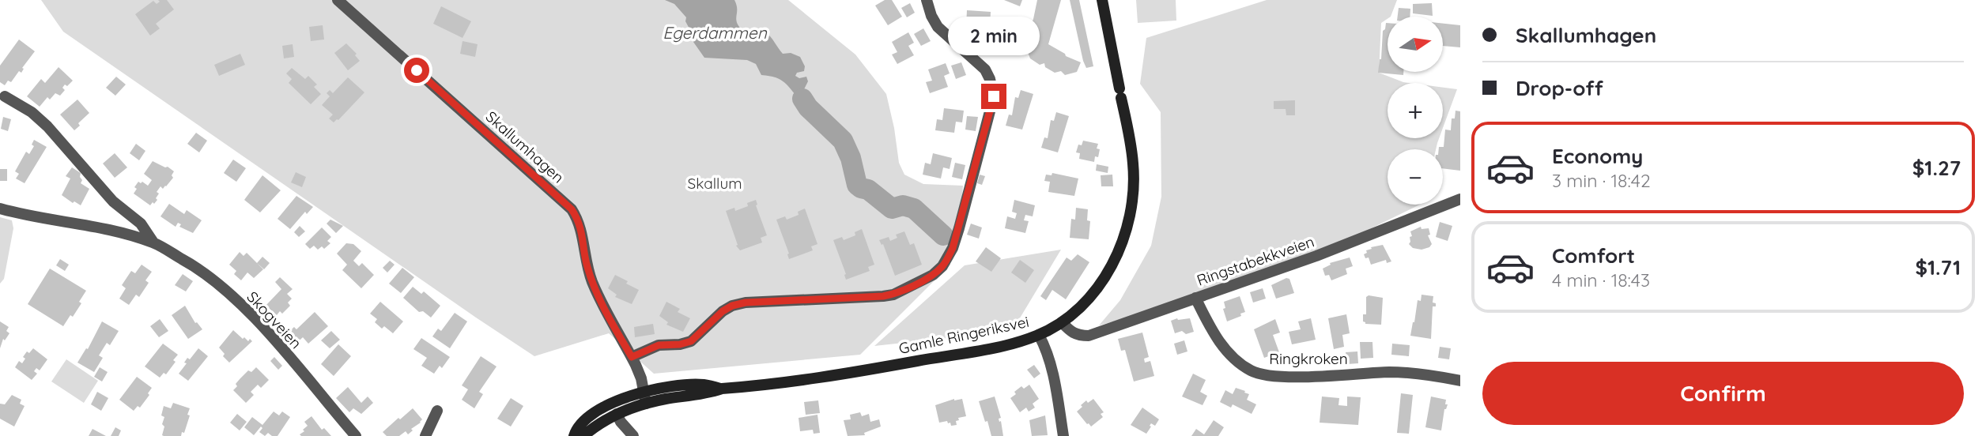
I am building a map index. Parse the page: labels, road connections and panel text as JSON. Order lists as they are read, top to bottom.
{
  "streets": {
    "main road": ["Gamle Ringeriksvei"],
    "street": [
      "Skallumhagen",
      "Ringstabekkveien",
      "Skogveien",
      "Ringkroken"
    ]
  },
  "crossings": [
    ["Skallumhagen", "Gamle Ringeriksvei"],
    ["Ringstabekkveien", "Gamle Ringeriksvei"],
    ["Ringstabekkveien", "Ringkroken"]
  ],
  "water": ["Egerdammen"],
  "parks": ["Skallum"],
  "north": "right",
  "page": {
    "banner": ["Skallumhagen", "Drop-off"],
    "map_buttons": ["+", "−"],
    "bubble": "2 min",
    "list": [
      {
        "name": "Economy",
        "note": "3 min · 18:42",
        "value": "$1.27"
      },
      {
        "name": "Comfort",
        "note": "4 min · 18:43",
        "value": "$1.71"
      }
    ],
    "buttons": "Confirm"
  }
}
